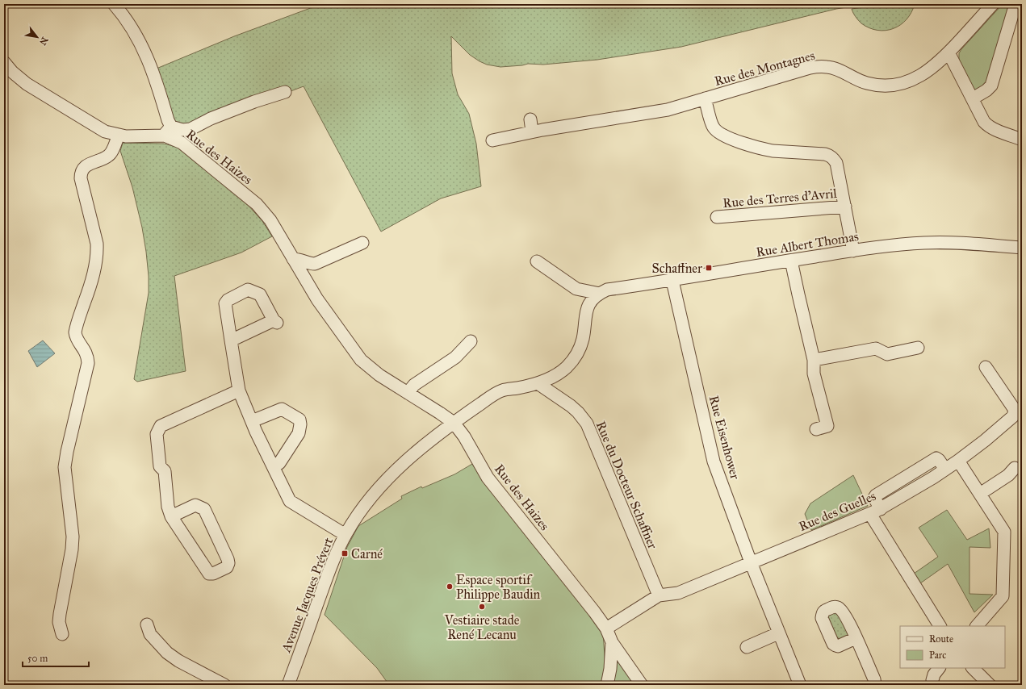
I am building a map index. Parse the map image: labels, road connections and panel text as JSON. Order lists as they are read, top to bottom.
{
  "streets": {
    "street": [
      "Rue des Montagnes",
      "Rue des Haizes",
      "Rue des Terres d'Avril",
      "Rue Albert Thomas",
      "Rue Eisenhower",
      "Rue du Docteur Schaffner",
      "Rue des Guelles",
      "Avenue Jacques Prévert"
    ]
  },
  "crossings": [
    ["Rue des Haizes", "Rue des Guelles"],
    ["Rue des Haizes", "Avenue Jacques Prévert"],
    ["Rue Albert Thomas", "Rue Eisenhower"],
    ["Rue Albert Thomas", "Rue du Docteur Schaffner"],
    ["Rue Eisenhower", "Rue des Guelles"],
    ["Rue du Docteur Schaffner", "Rue des Guelles"]
  ],
  "places": {
    "transit": ["Schaffner", "Carné"],
    "other": ["Espace sportif Philippe Baudin", "Vestiaire stade René Lecanu"]
  },
  "legend": ["Route", "Parc"],
  "scale_bar": "50 m",
  "north": "bottom right"
}
